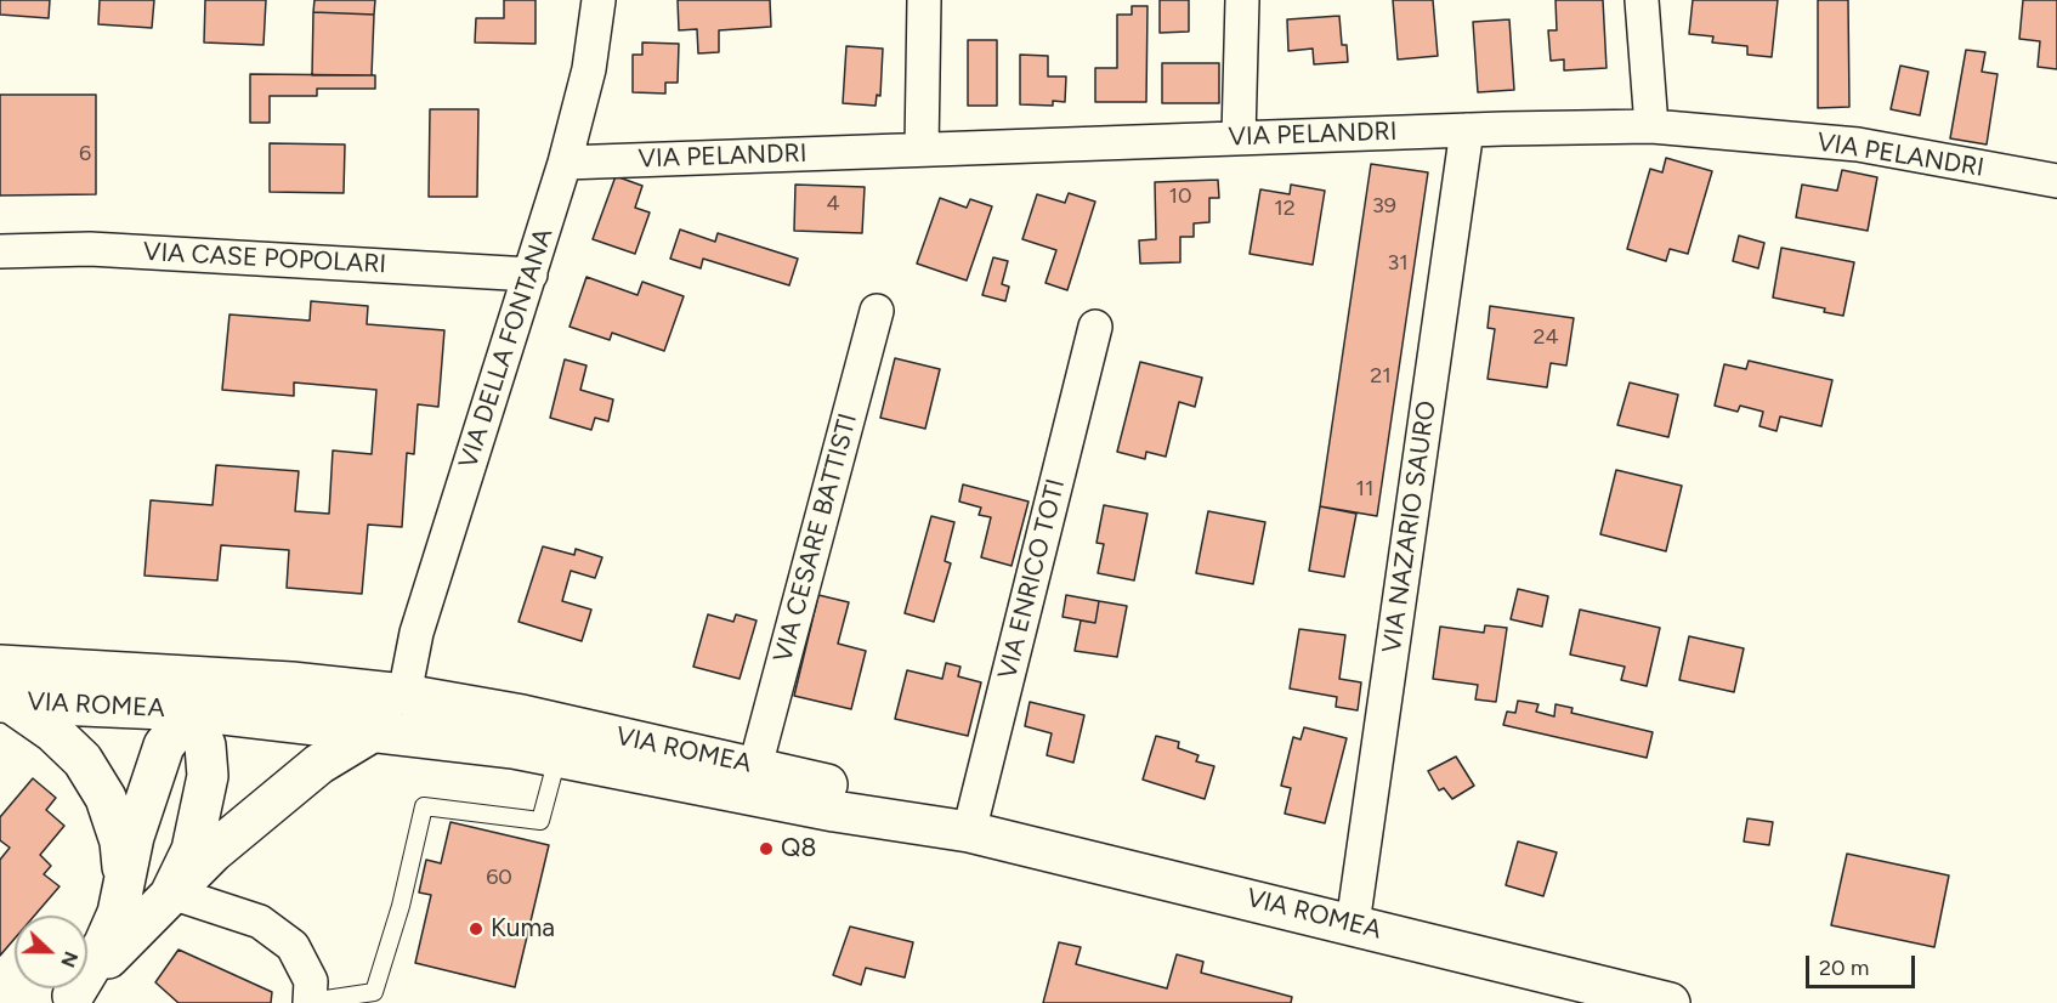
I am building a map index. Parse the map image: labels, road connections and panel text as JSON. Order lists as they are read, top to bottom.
{
  "streets": {
    "main road": ["VIA ROMEA"],
    "street": [
      "VIA PELANDRI",
      "VIA CASE POPOLARI",
      "VIA DELLA FONTANA",
      "VIA NAZARIO SAURO",
      "VIA CESARE BATTISTI",
      "VIA ENRICO TOTI"
    ]
  },
  "crossings": [
    ["VIA PELANDRI", "VIA DELLA FONTANA"],
    ["VIA PELANDRI", "VIA NAZARIO SAURO"],
    ["VIA CASE POPOLARI", "VIA DELLA FONTANA"],
    ["VIA DELLA FONTANA", "VIA ROMEA"],
    ["VIA NAZARIO SAURO", "VIA ROMEA"],
    ["VIA CESARE BATTISTI", "VIA ROMEA"],
    ["VIA ENRICO TOTI", "VIA ROMEA"]
  ],
  "places": ["Q8", "Kuma"],
  "house_numbers": [
    "6",
    "10",
    "4",
    "39",
    "12",
    "31",
    "24",
    "21",
    "11",
    "60"
  ],
  "scale_bar": "20 m",
  "north": "right"
}
